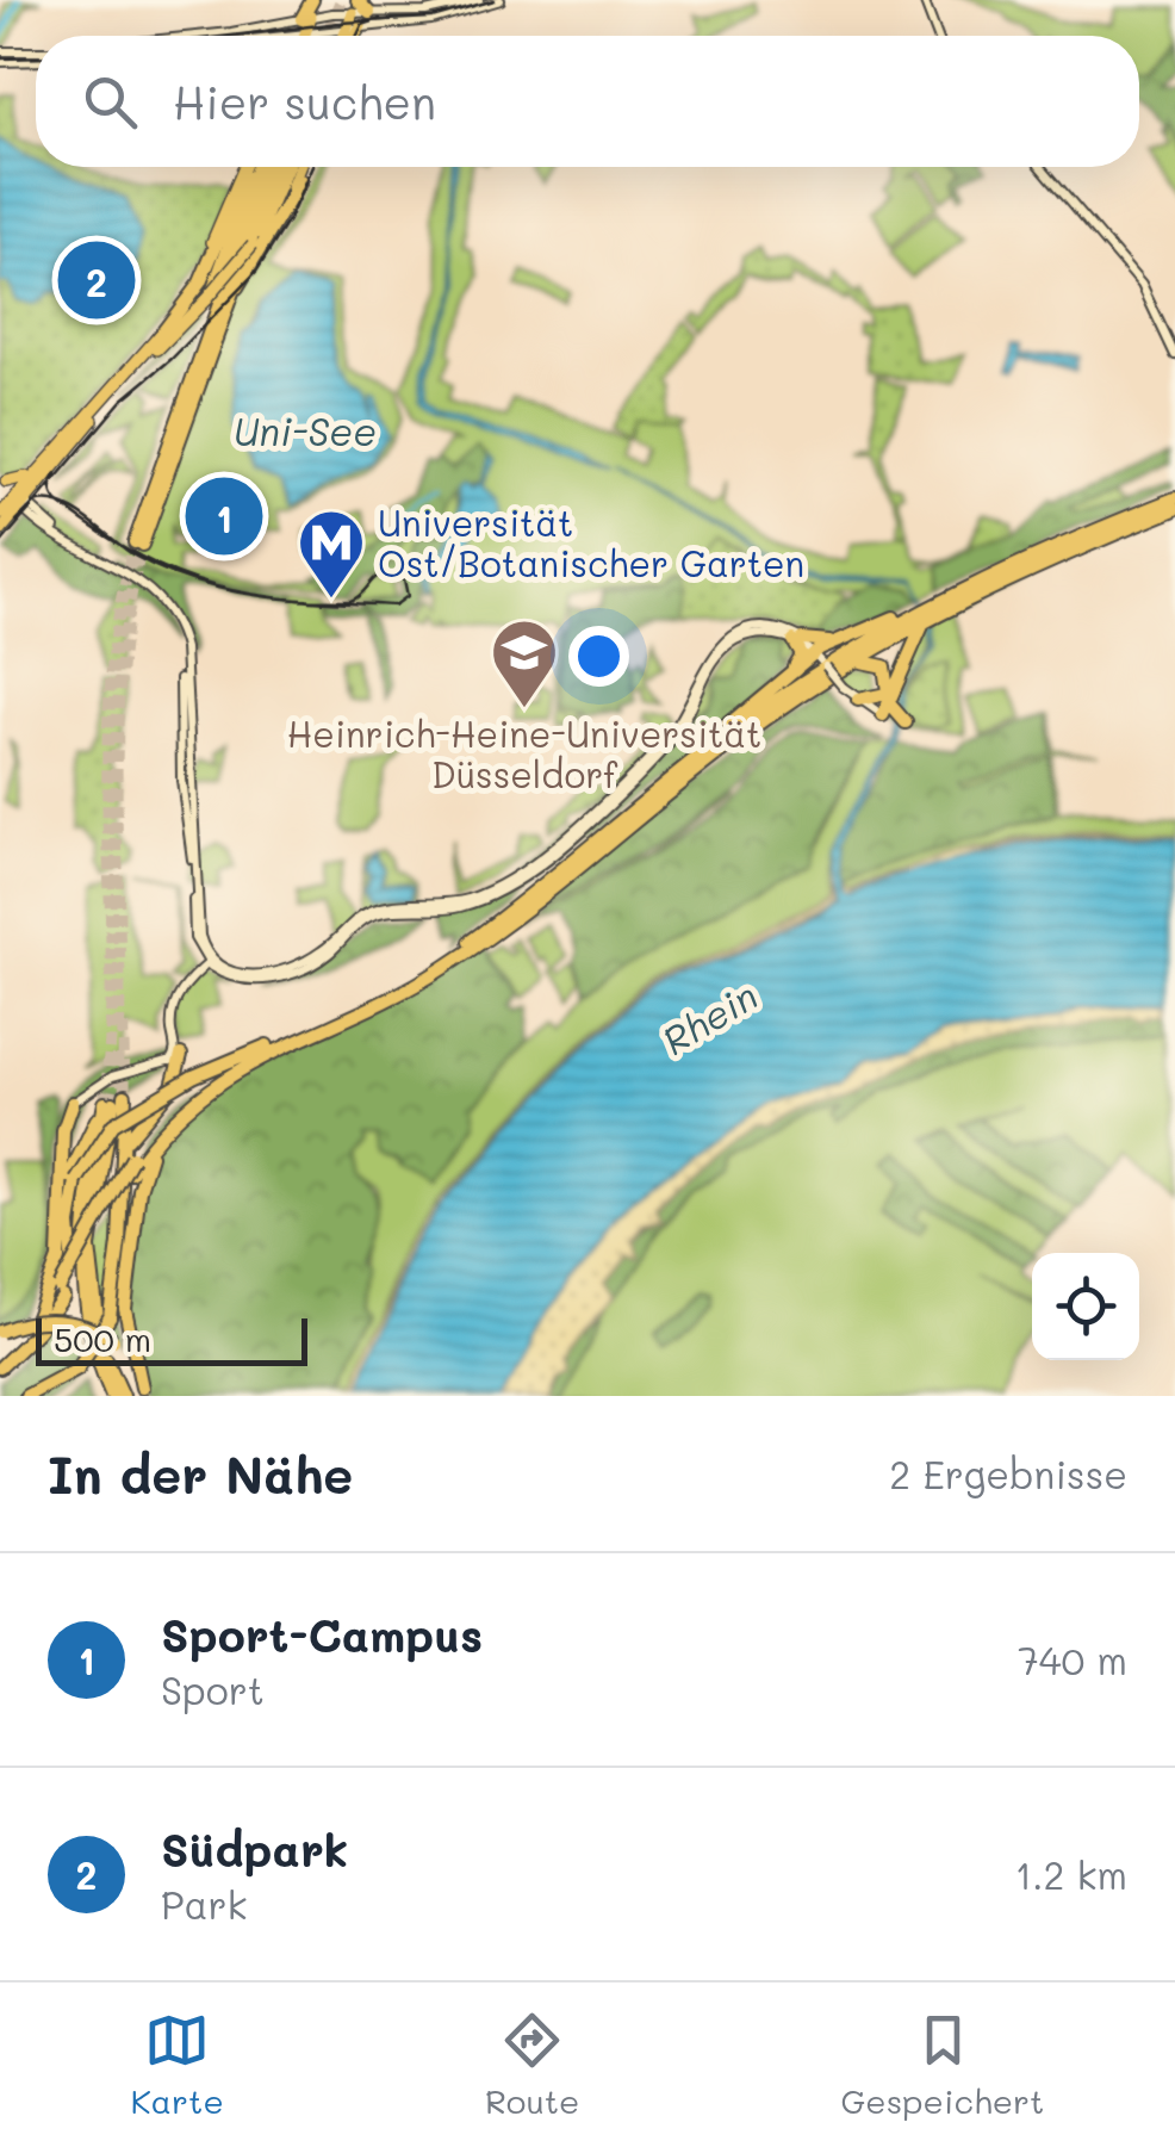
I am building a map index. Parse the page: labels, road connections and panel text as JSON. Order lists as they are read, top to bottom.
{
  "water": ["Uni-See", "Rhein"],
  "places": {
    "metro station": ["Universität Ost/Botanischer Garten"],
    "school or university": ["Heinrich-Heine-Universität Düsseldorf"]
  },
  "scale_bar": "500 m",
  "page": {
    "search": "Hier suchen",
    "pins": ["2", "1"],
    "scale": "500 m",
    "heading": ["In der Nähe", "2 Ergebnisse"],
    "list": [
      {
        "mark": "1",
        "name": "Sport-Campus",
        "note": "Sport",
        "value": "740 m"
      },
      {
        "mark": "2",
        "name": "Südpark",
        "note": "Park",
        "value": "1.2 km"
      }
    ],
    "nav": ["Karte", "Route", "Gespeichert"]
  }
}
